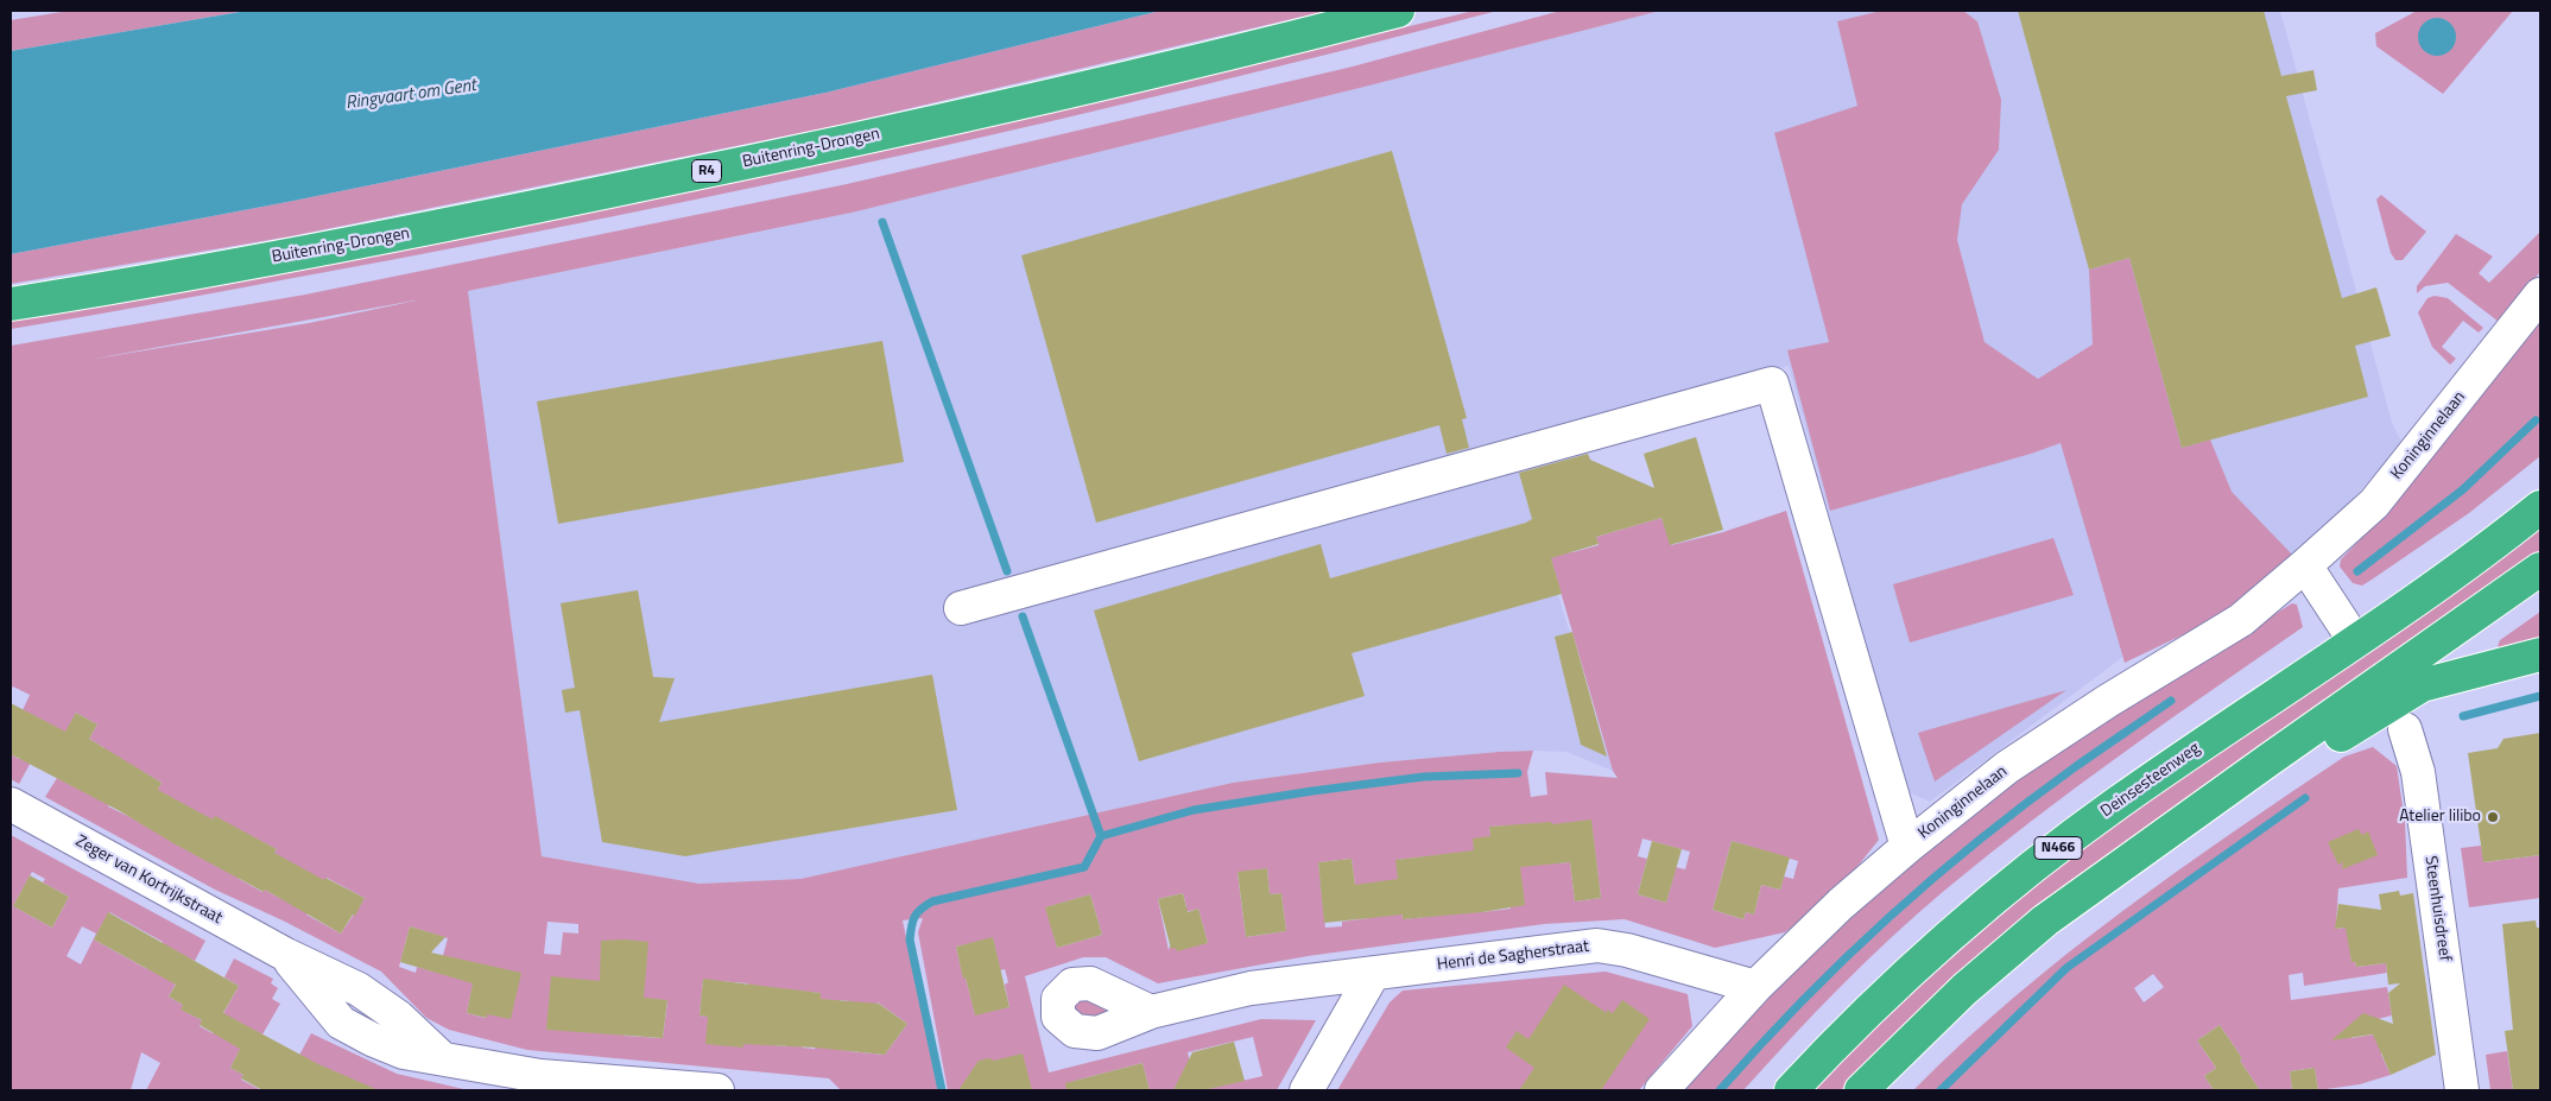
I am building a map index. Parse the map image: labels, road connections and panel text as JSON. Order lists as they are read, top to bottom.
{
  "streets": {
    "highway": [
      "Buitenring-Drongen",
      "R4",
      "Deinsesteenweg",
      "N466"
    ],
    "street": [
      "Koninginnelaan",
      "Zeger van Kortrijkstraat",
      "Steenhuisdreef",
      "Henri de Sagherstraat"
    ]
  },
  "crossings": [
    ["Koninginnelaan", "Henri de Sagherstraat"]
  ],
  "water": ["Ringvaart om Gent"],
  "places": ["Atelier lilibo"]
}
